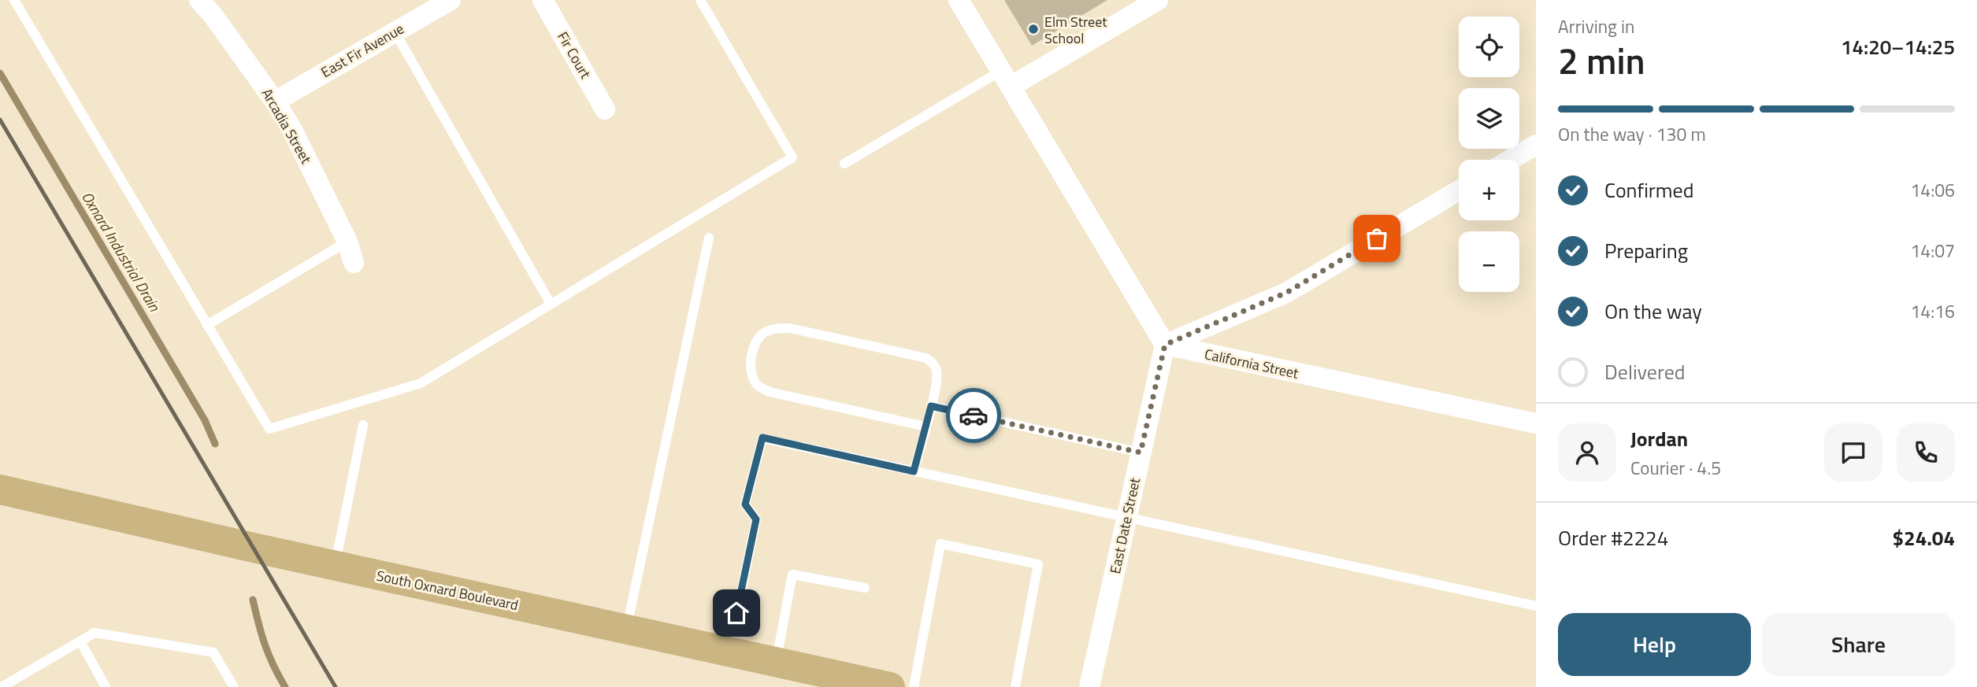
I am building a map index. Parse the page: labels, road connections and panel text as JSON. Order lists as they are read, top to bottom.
{
  "streets": {
    "main road": ["South Oxnard Boulevard"],
    "street": [
      "East Fir Avenue",
      "Fir Court",
      "Arcadia Street",
      "California Street",
      "East Date Street"
    ]
  },
  "crossings": [
    ["East Fir Avenue", "Arcadia Street"],
    ["California Street", "East Date Street"]
  ],
  "water": ["Oxnard Industrial Drain"],
  "places": ["Elm Street School"],
  "page": {
    "heading": ["2 min", "Arriving in", "14:20–14:25"],
    "panel": [
      "Jordan",
      "Courier · 4.5",
      "Order #2224",
      "$24.04"
    ],
    "map_buttons": ["+", "−"],
    "bar": "On the way · 130 m",
    "list": [
      ["Confirmed", "14:06"],
      ["Preparing", "14:07"],
      ["On the way", "14:16"],
      "Delivered"
    ],
    "buttons": ["Help", "Share"]
  }
}
